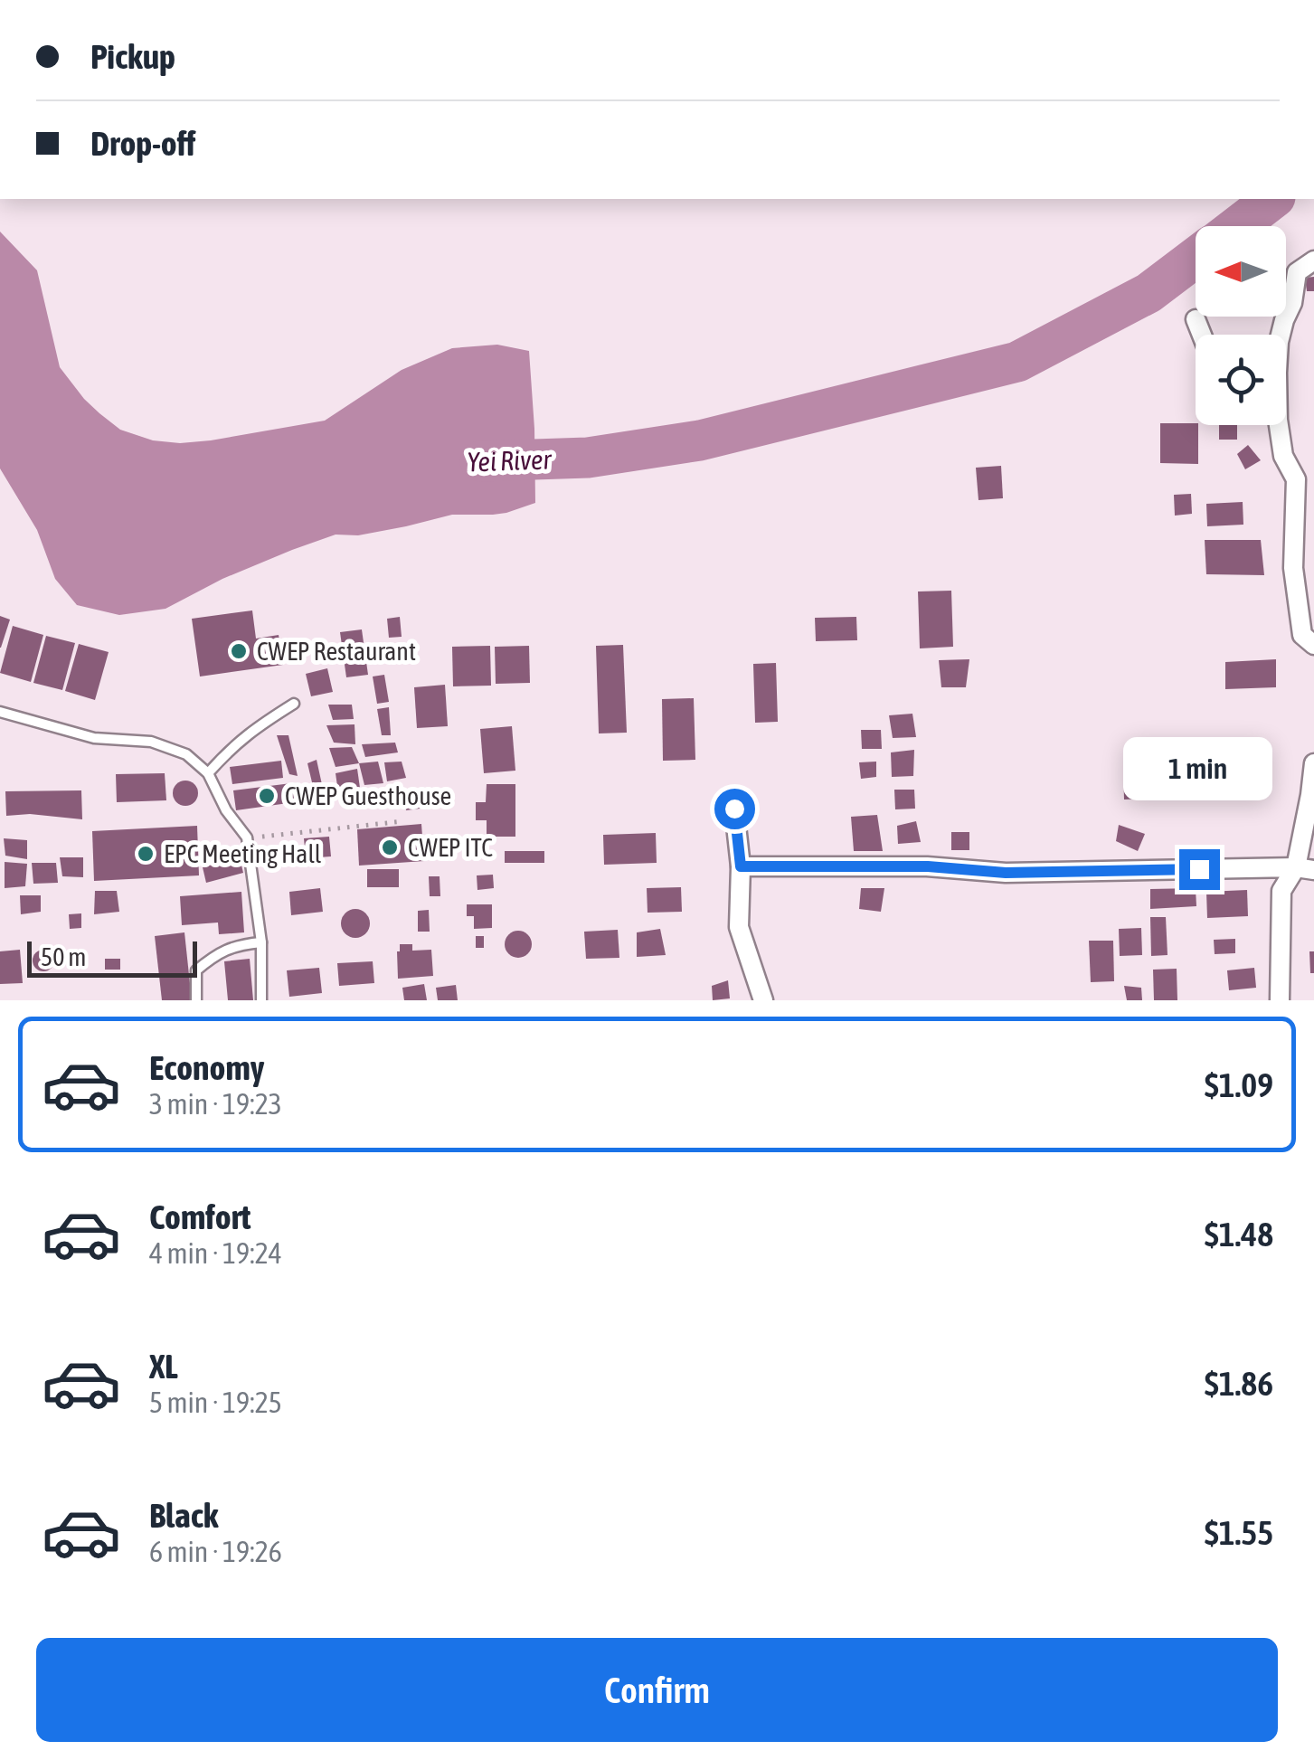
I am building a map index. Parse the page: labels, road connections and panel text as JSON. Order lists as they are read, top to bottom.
{
  "water": ["Yei River"],
  "places": [
    "CWEP Restaurant",
    "CWEP Guesthouse",
    "CWEP ITC",
    "EPC Meeting Hall"
  ],
  "scale_bar": "50 m",
  "north": "left",
  "page": {
    "banner": ["Pickup", "Drop-off"],
    "bubble": "1 min",
    "scale": "50 m",
    "list": [
      {
        "name": "Economy",
        "note": "3 min · 19:23",
        "value": "$1.09"
      },
      {
        "name": "Comfort",
        "note": "4 min · 19:24",
        "value": "$1.48"
      },
      {
        "name": "XL",
        "note": "5 min · 19:25",
        "value": "$1.86"
      },
      {
        "name": "Black",
        "note": "6 min · 19:26",
        "value": "$1.55"
      }
    ],
    "buttons": "Confirm"
  }
}
